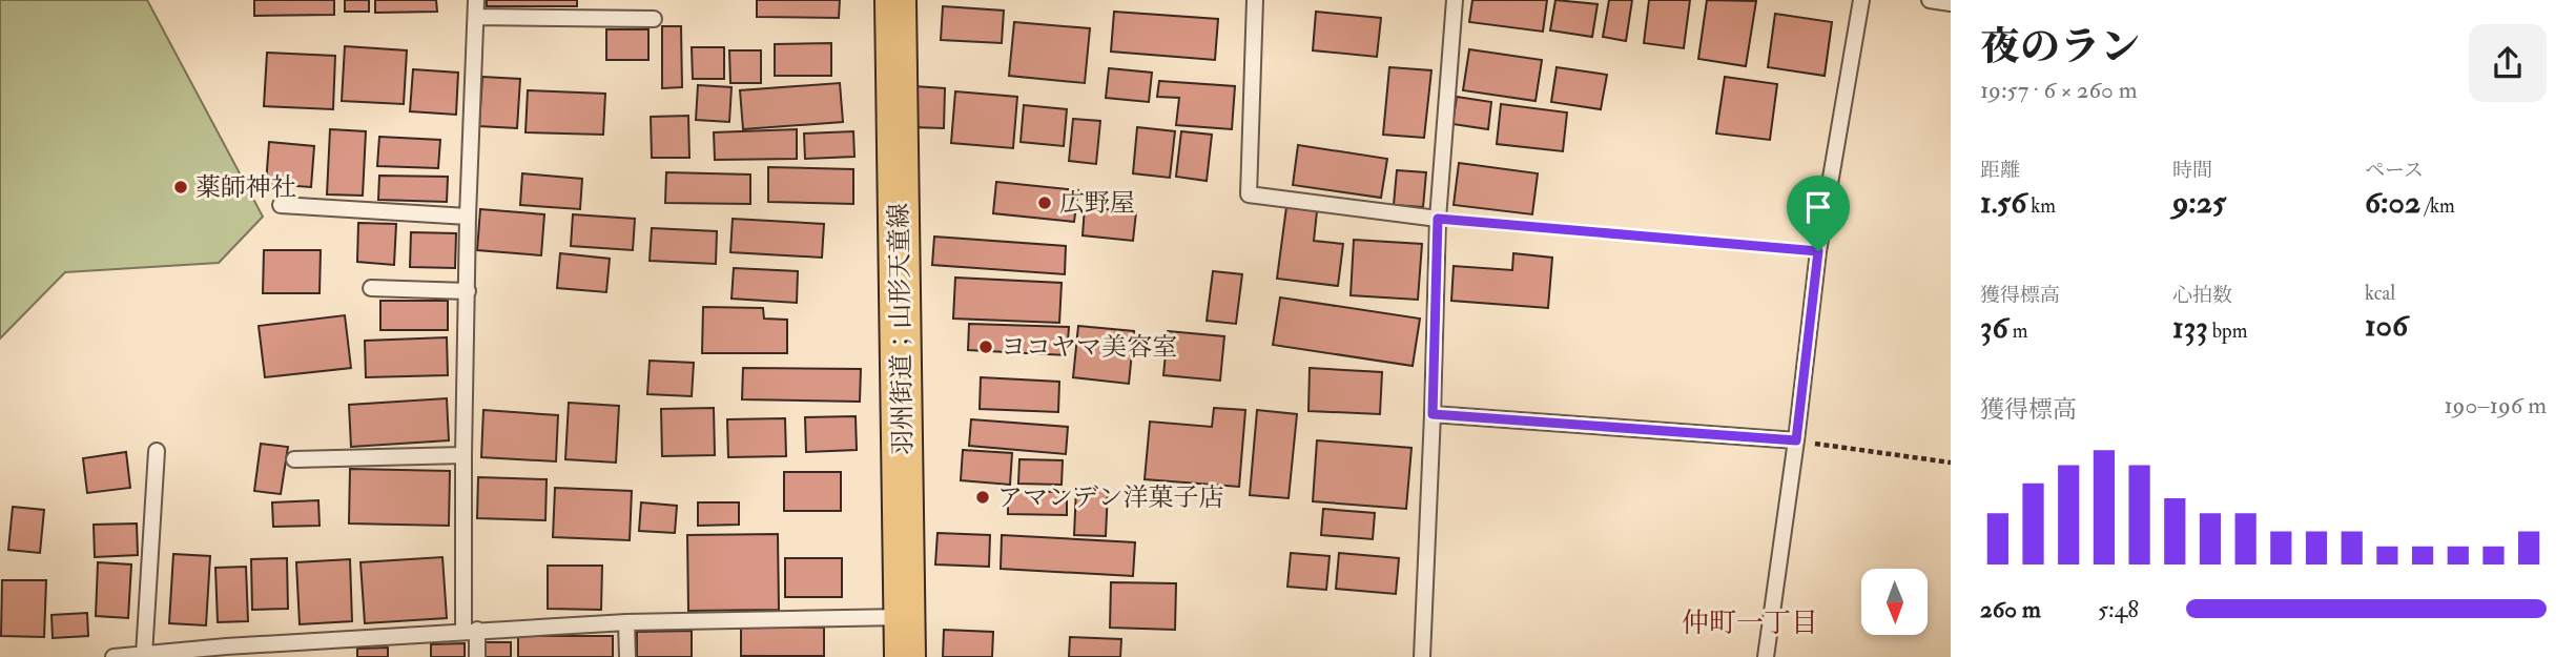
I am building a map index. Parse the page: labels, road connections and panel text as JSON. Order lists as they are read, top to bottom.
{
  "streets": {
    "main road": ["羽州街道；山形天童線"]
  },
  "districts": ["仲町一丁目"],
  "places": [
    "薬師神社",
    "広野屋",
    "ヨコヤマ美容室",
    "アマンデン洋菓子店"
  ],
  "north": "bottom",
  "page": {
    "heading": ["夜のラン", "19:57 · 6 × 260 m"],
    "stats": [
      ["距離", "1.56 km"],
      ["時間", "9:25"],
      ["ペース", "6:02 /km"],
      ["獲得標高", "36 m"],
      ["心拍数", "133 bpm"],
      ["kcal", "106"]
    ],
    "chart": ["獲得標高", "190–196 m"],
    "list": [
      {
        "name": "260 m",
        "note": "5:48"
      }
    ]
  }
}
